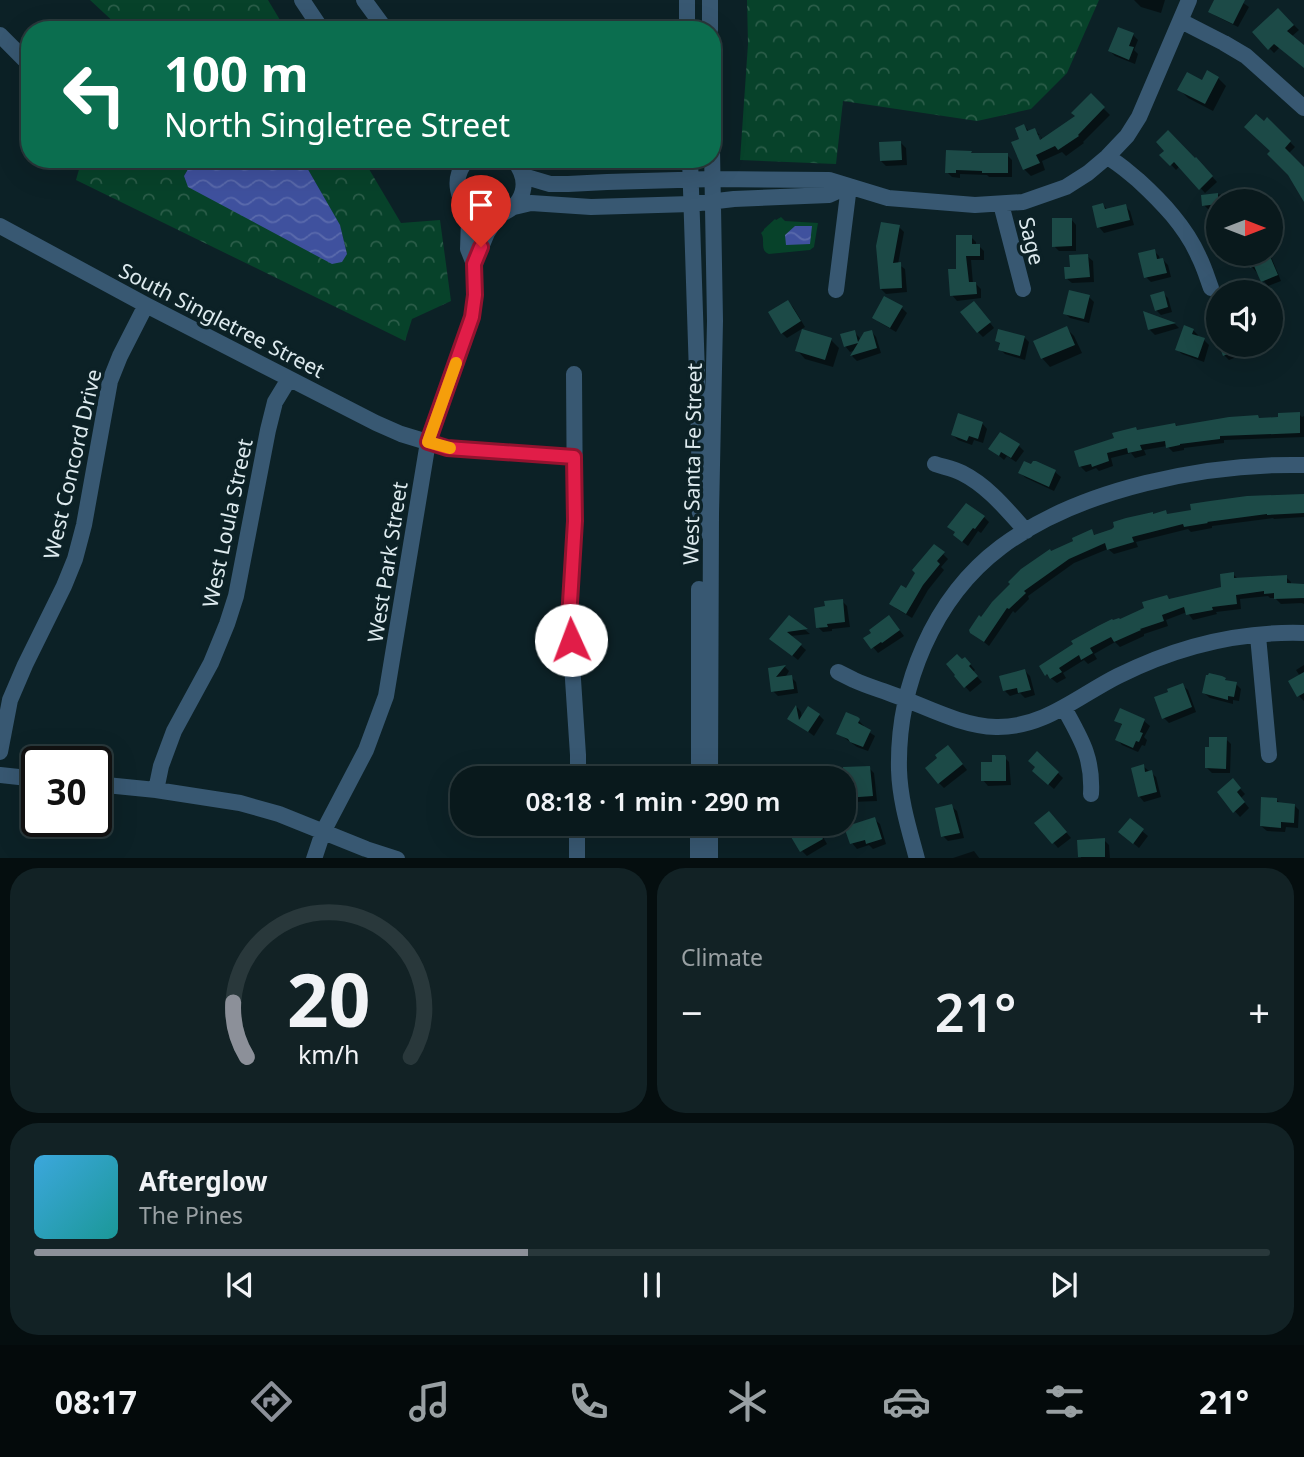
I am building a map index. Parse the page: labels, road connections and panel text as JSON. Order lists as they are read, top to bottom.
{
  "streets": {
    "street": [
      "Sage",
      "South Singletree Street",
      "West Concord Drive",
      "West Santa Fe Street",
      "West Loula Street",
      "West Park Street"
    ]
  },
  "crossings": [
    ["South Singletree Street", "West Concord Drive"],
    ["South Singletree Street", "West Loula Street"],
    ["South Singletree Street", "West Park Street"]
  ],
  "north": "right",
  "page": {
    "turn": ["100 m", "North Singletree Street"],
    "limit": "30",
    "trip": "08:18 · 1 min · 290 m",
    "tile": "Climate",
    "heat": ["−", "21°", "+"],
    "song": ["Afterglow", "The Pines"],
    "tabs": ["08:17", "21°"],
    "gauge": ["20", "km/h"]
  }
}
